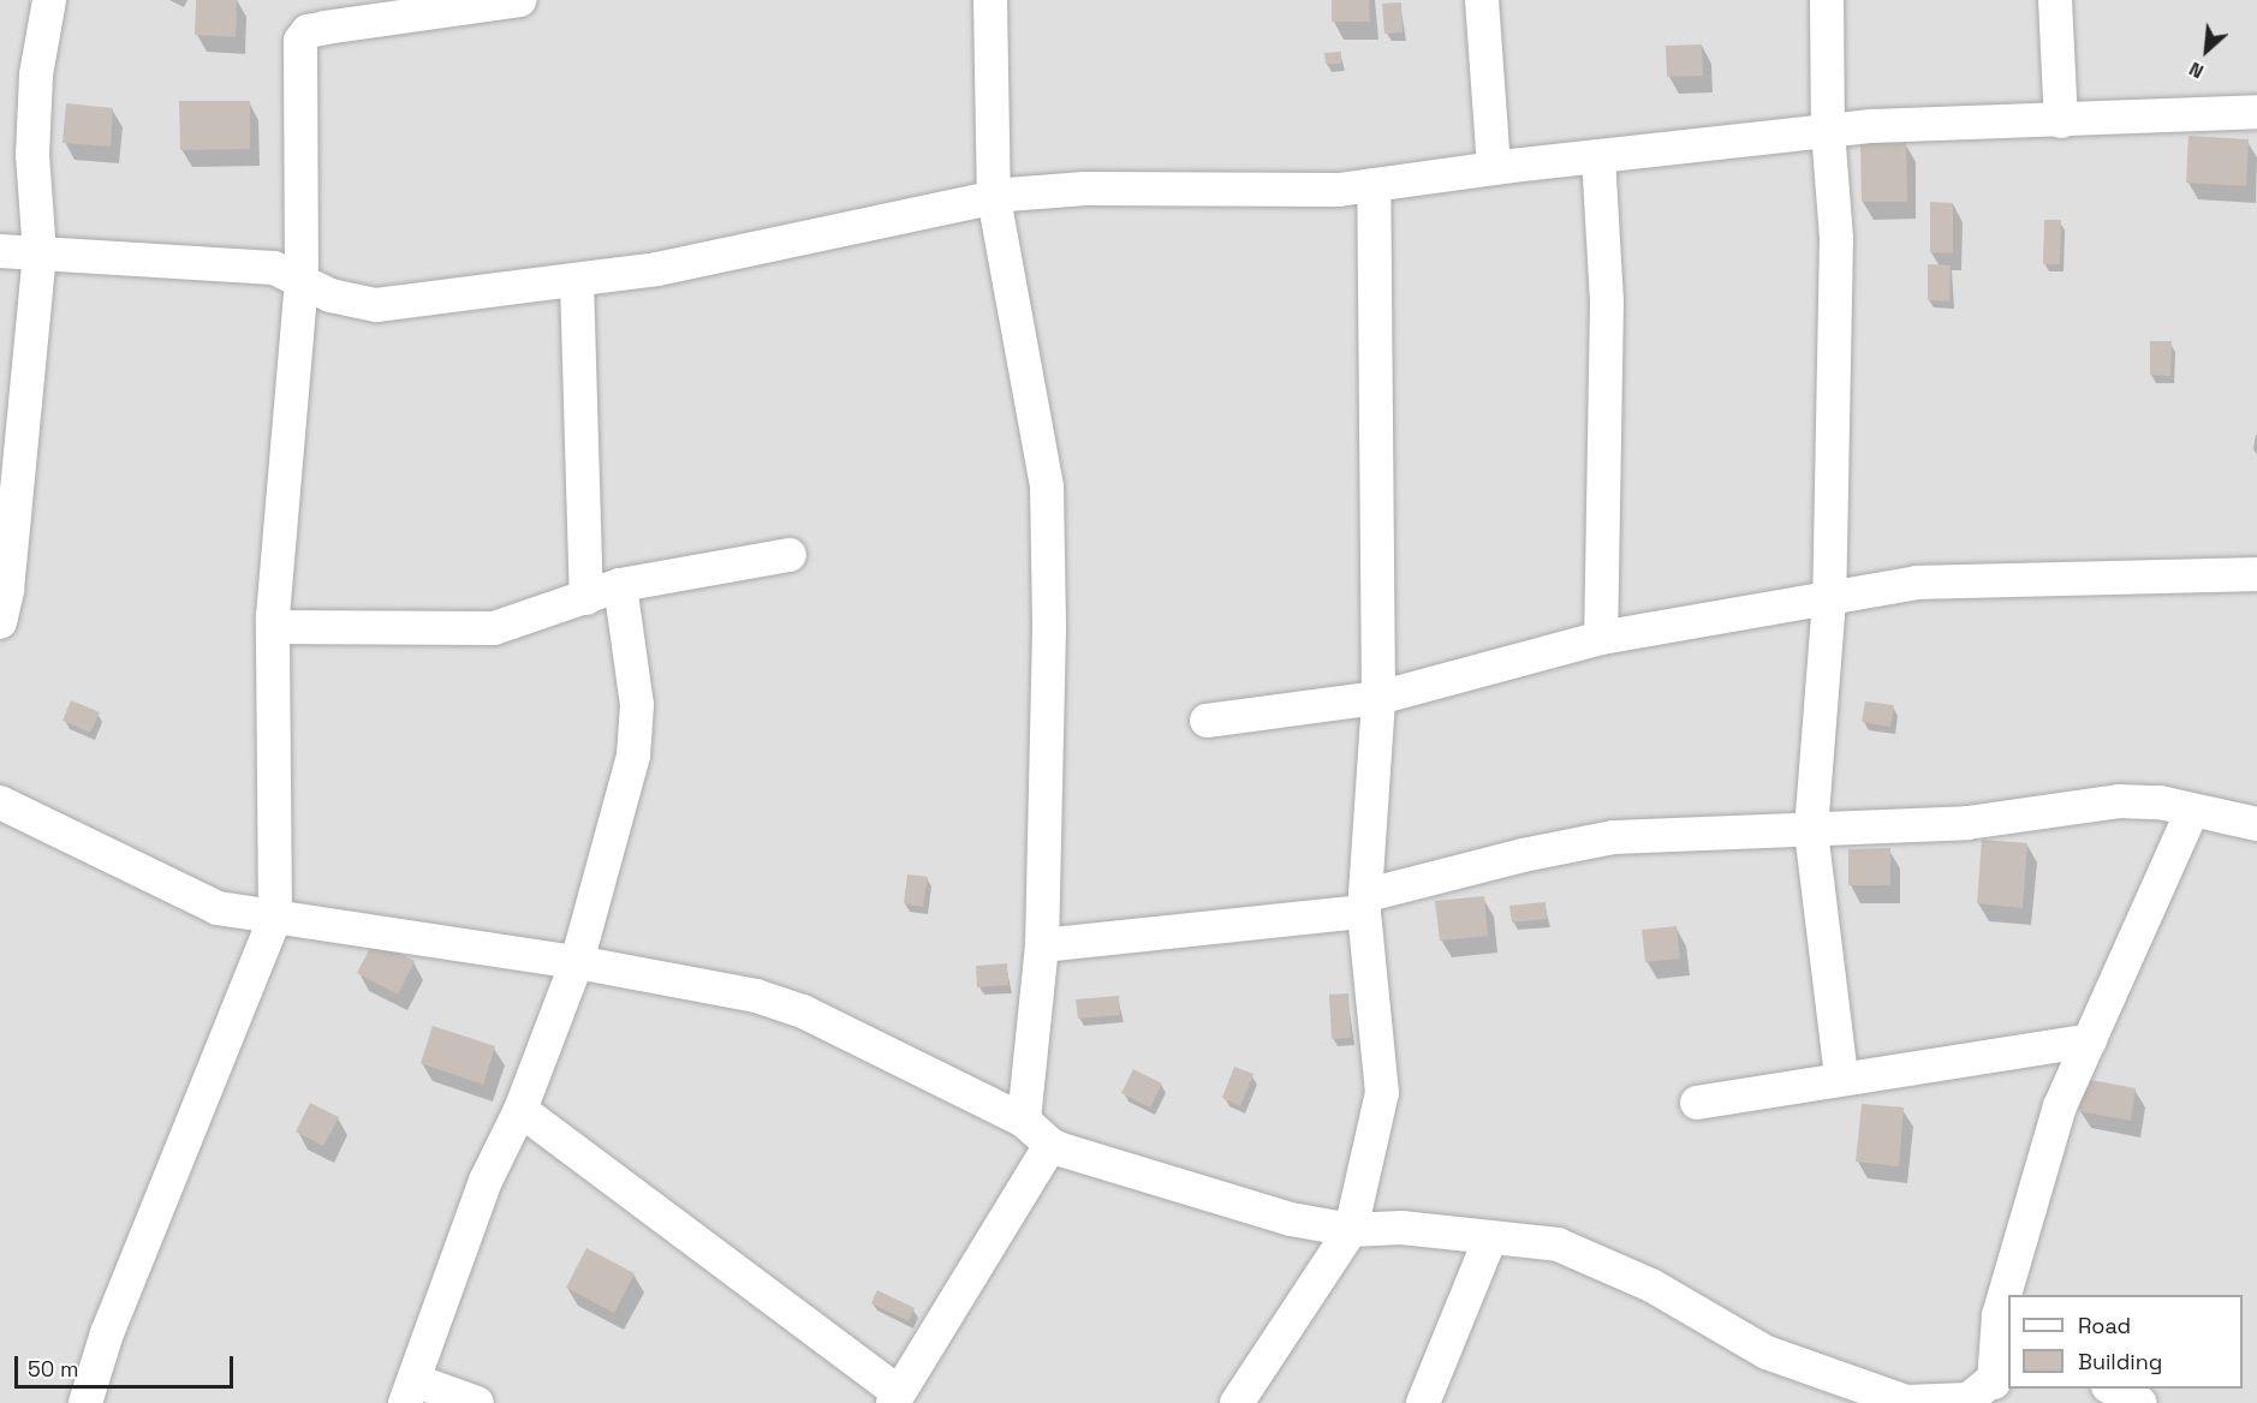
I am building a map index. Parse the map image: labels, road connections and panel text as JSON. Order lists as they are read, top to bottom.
{
  "legend": ["Road", "Building"],
  "scale_bar": "50 m",
  "north": "bottom left"
}
